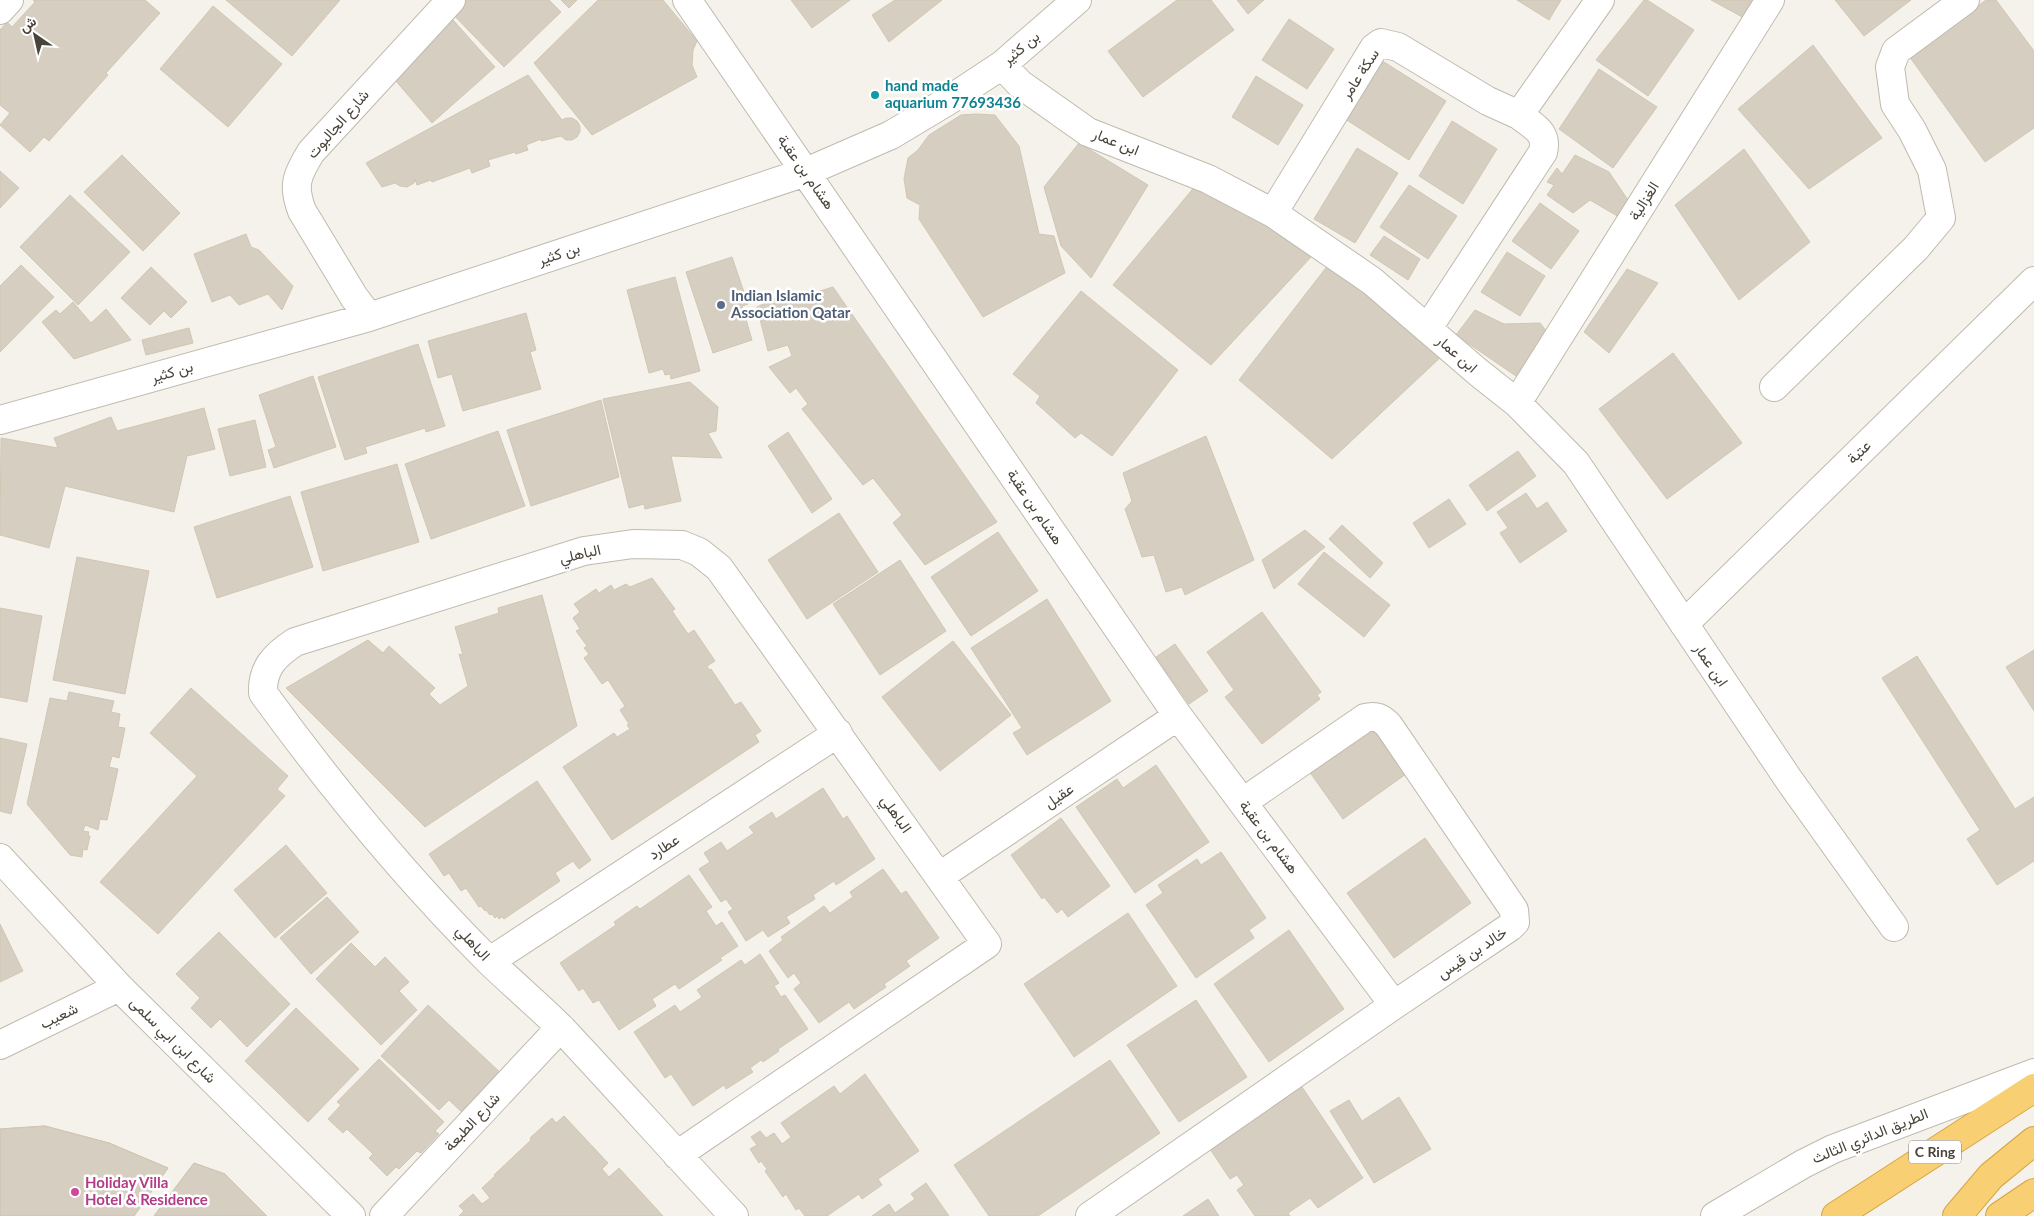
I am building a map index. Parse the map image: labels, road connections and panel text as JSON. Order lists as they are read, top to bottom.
{
  "streets": {
    "highway": ["C Ring"],
    "street": [
      "بن كثير",
      "سكة عامر",
      "شارع الجالبوت",
      "ابن عمار",
      "هشام بن عقبة",
      "الغزالية",
      "عتبة",
      "الباهلي",
      "عقيل",
      "عطارد",
      "خالد بن قيس",
      "شعيب",
      "شارع ابن ابي سلمى",
      "شارع الطبعة",
      "الطريق الدائري الثالث"
    ]
  },
  "crossings": [
    ["بن كثير", "شارع الجالبوت"],
    ["بن كثير", "ابن عمار"],
    ["بن كثير", "هشام بن عقبة"],
    ["سكة عامر", "ابن عمار"],
    ["ابن عمار", "الغزالية"],
    ["ابن عمار", "عتبة"],
    ["هشام بن عقبة", "عقيل"],
    ["هشام بن عقبة", "خالد بن قيس"],
    ["الباهلي", "عقيل"],
    ["الباهلي", "عطارد"],
    ["الباهلي", "شارع الطبعة"],
    ["شعيب", "شارع ابن ابي سلمى"]
  ],
  "places": ["hand made aquarium 77693436", "Indian Islamic Association Qatar", "Holiday Villa Hotel & Residence"],
  "north": "top left"
}
